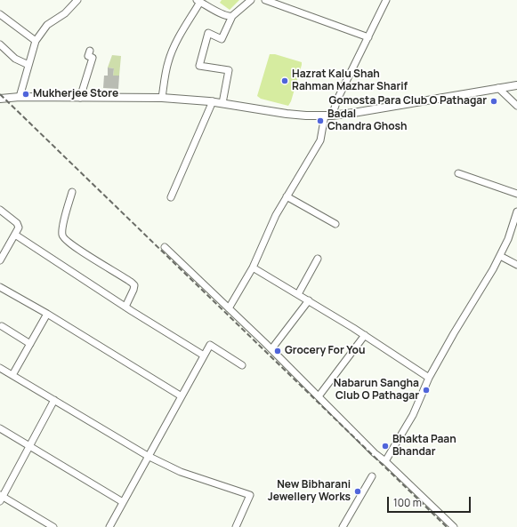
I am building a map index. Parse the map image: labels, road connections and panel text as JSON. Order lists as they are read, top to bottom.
{
  "places": [
    "Hazrat Kalu Shah Rahman Mazhar Sharif",
    "Mukherjee Store",
    "Gomosta Para Club O Pathagar",
    "Badal Chandra Ghosh",
    "Grocery For You",
    "Nabarun Sangha Club O Pathagar",
    "Bhakta Paan Bhandar",
    "New Bibharani Jewellery Works"
  ],
  "scale_bar": "100 m"
}
